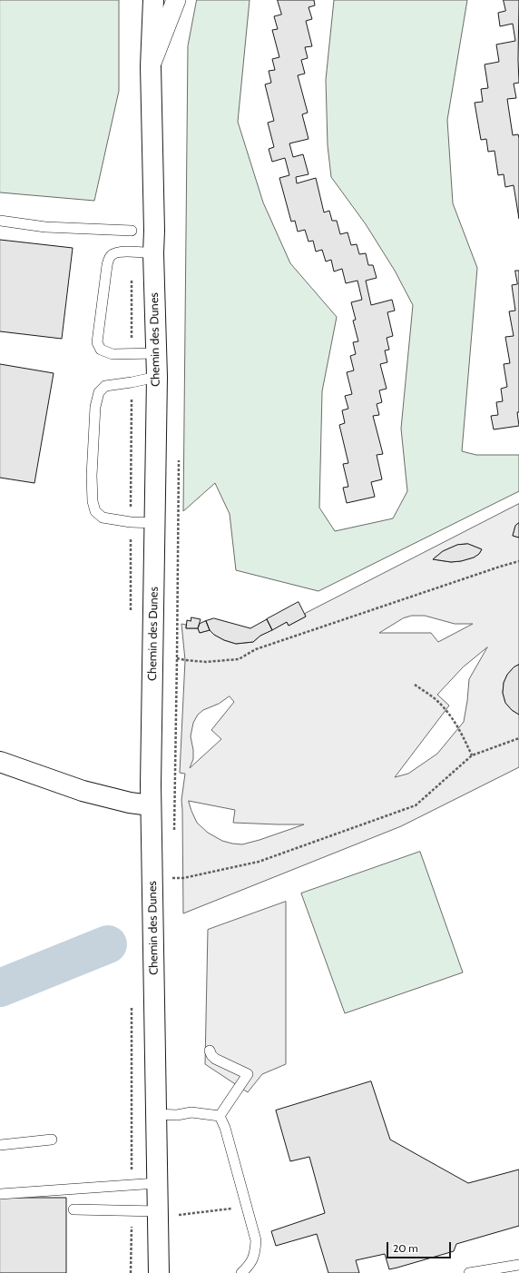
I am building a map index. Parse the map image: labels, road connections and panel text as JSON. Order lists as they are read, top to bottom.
{
  "streets": {
    "street": ["Chemin des Dunes"]
  },
  "scale_bar": "20 m"
}
